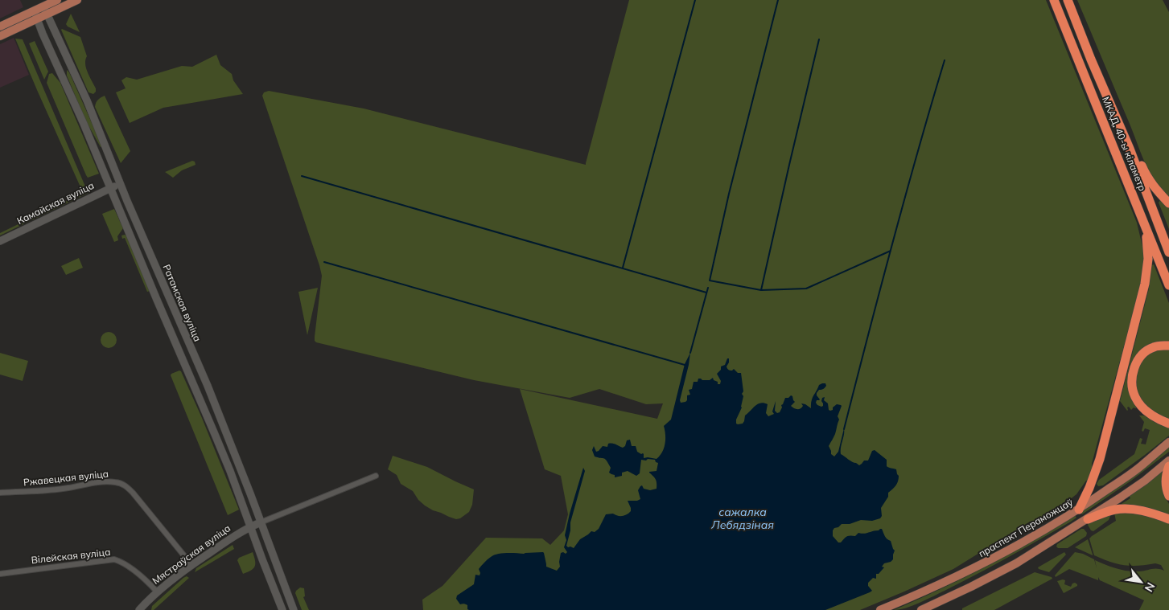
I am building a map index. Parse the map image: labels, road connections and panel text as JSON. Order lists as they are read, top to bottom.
{
  "streets": {
    "highway": ["МКАД, 40-ы кіламетр"],
    "main road": [
      "Камайская вуліца",
      "Ратамская вуліца",
      "праспект Пераможцаў",
      "Мястраўская вуліца"
    ],
    "street": ["Ржавецкая вуліца", "Вілейская вуліца"]
  },
  "crossings": [
    ["Камайская вуліца", "Ратамская вуліца"],
    ["Ратамская вуліца", "Мястраўская вуліца"],
    ["Ржавецкая вуліца", "Мястраўская вуліца"],
    ["Мястраўская вуліца", "Вілейская вуліца"]
  ],
  "water": ["сажалка Лебядзіная"],
  "north": "bottom right"
}
